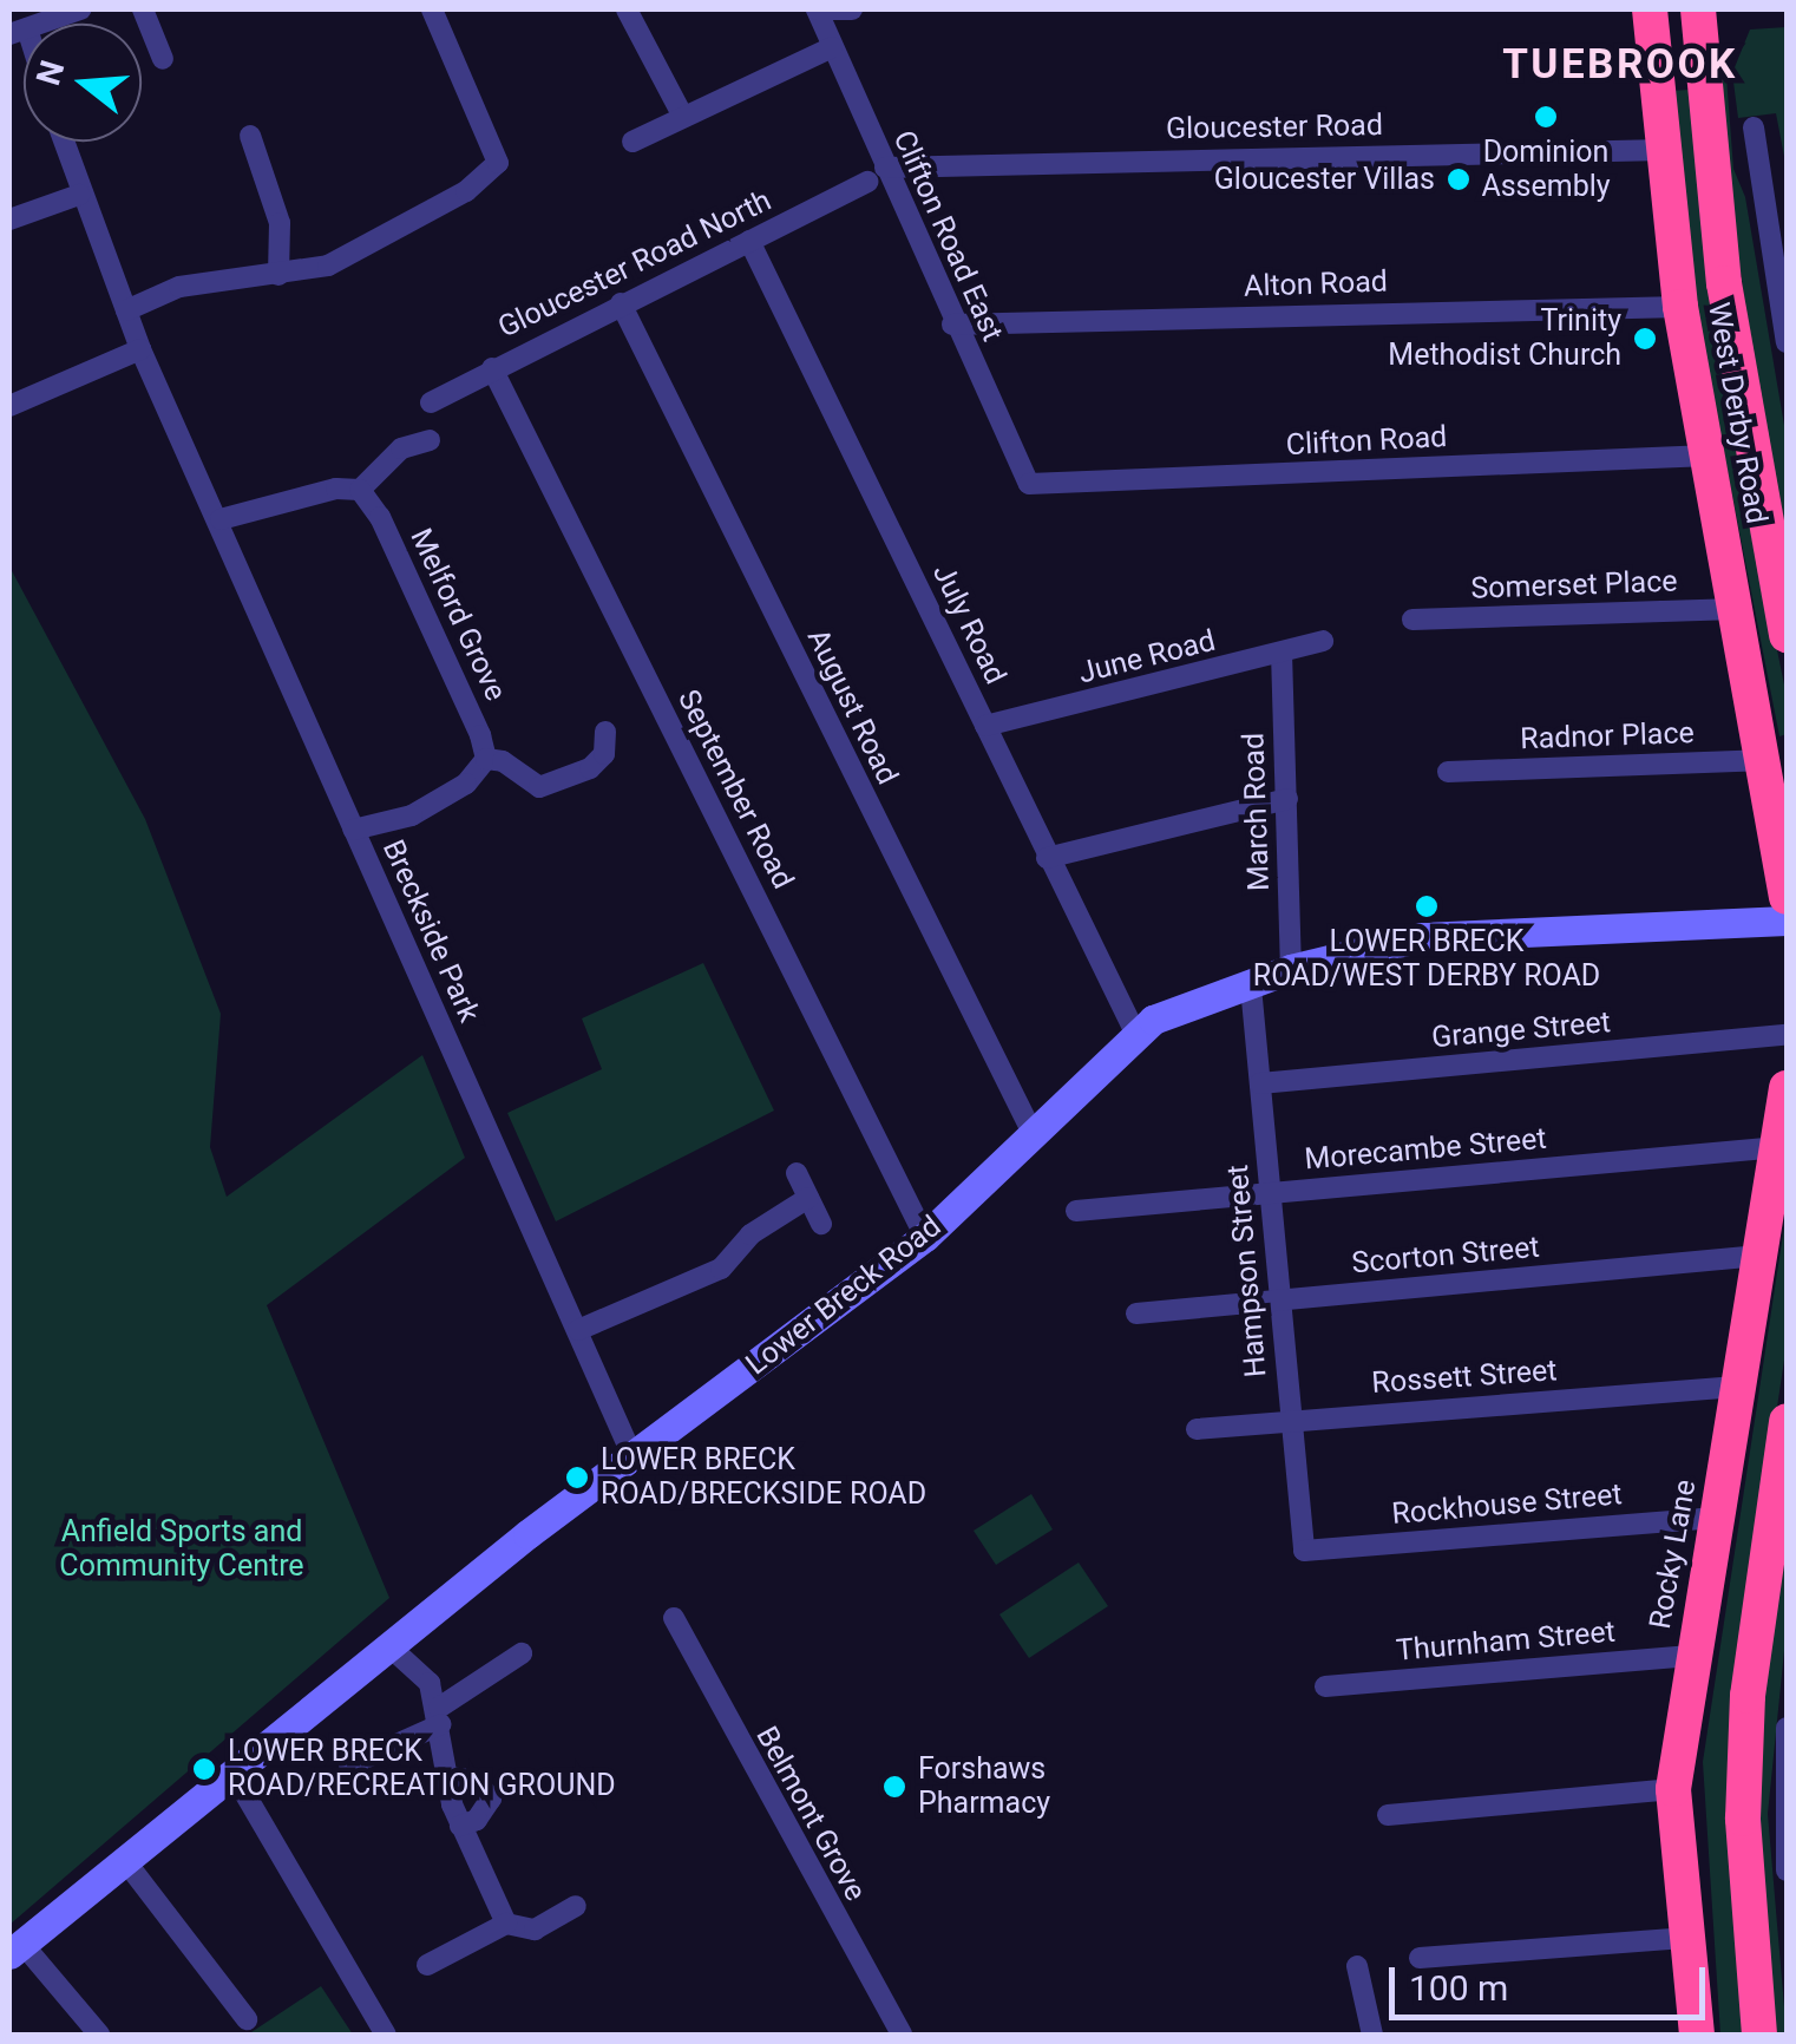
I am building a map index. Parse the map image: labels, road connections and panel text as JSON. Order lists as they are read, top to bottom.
{
  "streets": {
    "highway": ["West Derby Road", "Rocky Lane"],
    "street": [
      "Gloucester Road",
      "Clifton Road East",
      "Gloucester Road North",
      "Alton Road",
      "Clifton Road",
      "Somerset Place",
      "Melford Grove",
      "July Road",
      "June Road",
      "August Road",
      "Radnor Place",
      "September Road",
      "March Road",
      "Breckside Park",
      "Grange Street",
      "Morecambe Street",
      "Scorton Street",
      "Hampson Street",
      "Lower Breck Road",
      "Rossett Street",
      "Rockhouse Street",
      "Thurnham Street",
      "Belmont Grove"
    ]
  },
  "crossings": [
    ["Gloucester Road", "Clifton Road East"],
    ["Gloucester Road", "West Derby Road"],
    ["Clifton Road East", "Alton Road"],
    ["Clifton Road East", "Clifton Road"],
    ["Gloucester Road North", "July Road"],
    ["Gloucester Road North", "August Road"],
    ["Gloucester Road North", "September Road"],
    ["Alton Road", "West Derby Road"],
    ["West Derby Road", "Clifton Road"],
    ["West Derby Road", "Somerset Place"],
    ["West Derby Road", "Radnor Place"],
    ["July Road", "June Road"],
    ["July Road", "Lower Breck Road"],
    ["June Road", "March Road"],
    ["August Road", "Lower Breck Road"],
    ["September Road", "Lower Breck Road"],
    ["March Road", "Lower Breck Road"],
    ["Breckside Park", "Lower Breck Road"],
    ["Grange Street", "Hampson Street"],
    ["Morecambe Street", "Hampson Street"],
    ["Morecambe Street", "Rocky Lane"],
    ["Scorton Street", "Hampson Street"],
    ["Scorton Street", "Rocky Lane"],
    ["Hampson Street", "Lower Breck Road"],
    ["Hampson Street", "Rossett Street"],
    ["Hampson Street", "Rockhouse Street"],
    ["Rossett Street", "Rocky Lane"],
    ["Rockhouse Street", "Rocky Lane"],
    ["Rocky Lane", "Thurnham Street"]
  ],
  "districts": ["TUEBROOK"],
  "parks": ["Anfield Sports and Community Centre"],
  "places": [
    "Dominion Assembly",
    "Gloucester Villas",
    "Trinity Methodist Church",
    "LOWER BRECK ROAD/WEST DERBY ROAD",
    "LOWER BRECK ROAD/BRECKSIDE ROAD",
    "LOWER BRECK ROAD/RECREATION GROUND",
    "Forshaws Pharmacy"
  ],
  "scale_bar": "100 m",
  "north": "left"
}
